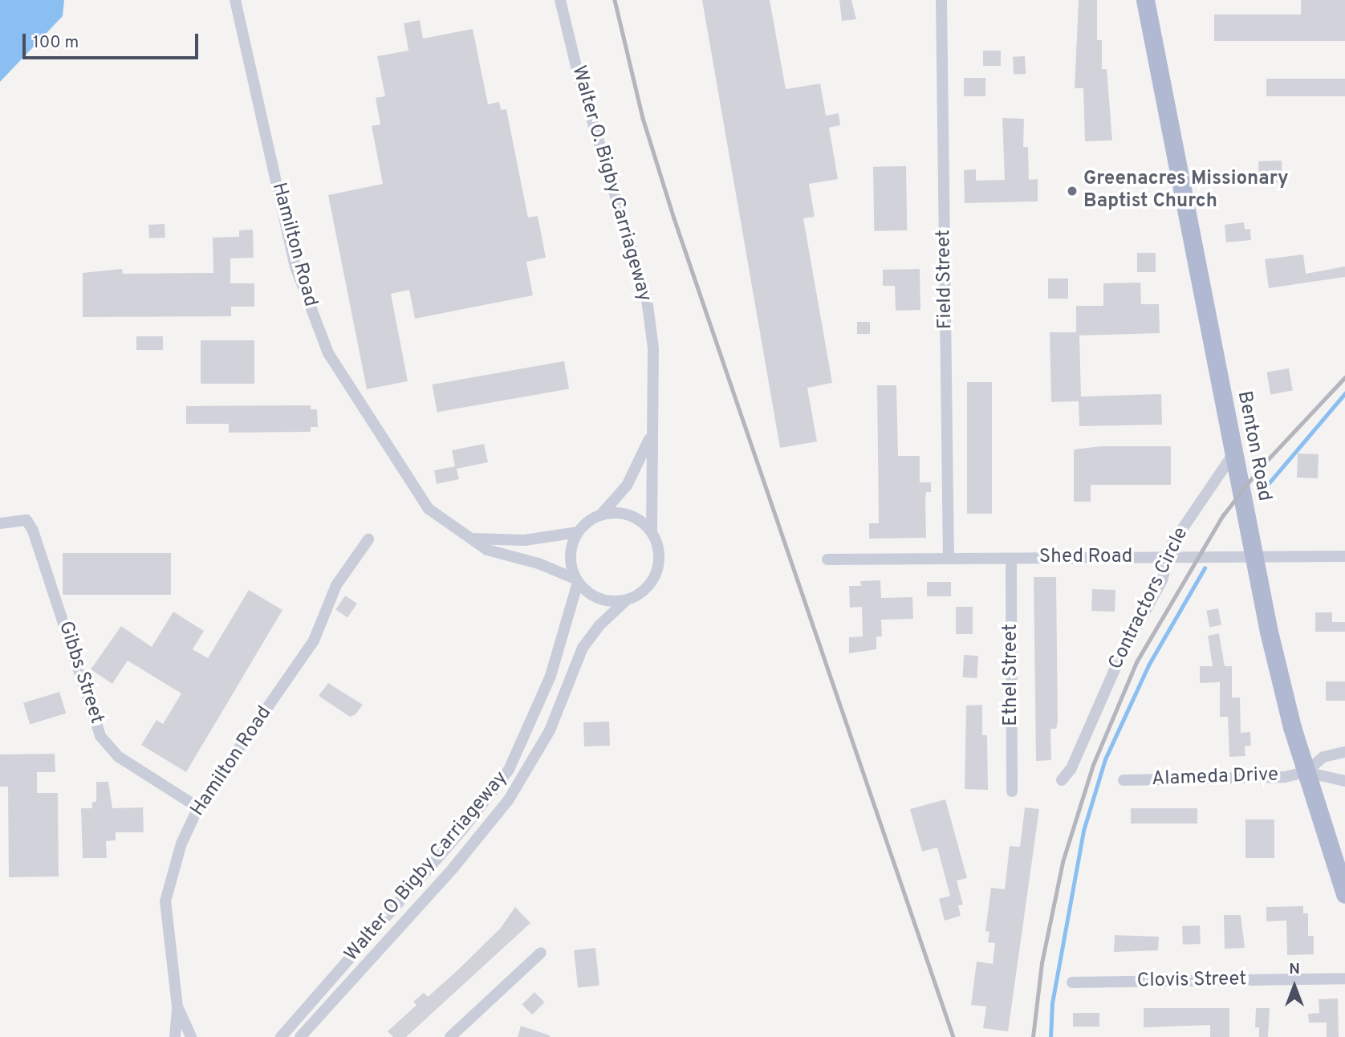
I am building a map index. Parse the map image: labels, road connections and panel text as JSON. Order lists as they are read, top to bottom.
{
  "streets": {
    "main road": ["Benton Road"],
    "street": [
      "Walter O. Bigby Carriageway",
      "Hamilton Road",
      "Field Street",
      "Shed Road",
      "Contractors Circle",
      "Gibbs Street",
      "Ethel Street",
      "Alameda Drive",
      "Walter O Bigby Carriageway",
      "Clovis Street"
    ]
  },
  "crossings": [
    ["Walter O. Bigby Carriageway", "Hamilton Road"],
    ["Walter O. Bigby Carriageway", "Walter O Bigby Carriageway"],
    ["Hamilton Road", "Gibbs Street"],
    ["Hamilton Road", "Walter O Bigby Carriageway"],
    ["Field Street", "Shed Road"],
    ["Benton Road", "Shed Road"],
    ["Benton Road", "Contractors Circle"],
    ["Benton Road", "Alameda Drive"],
    ["Shed Road", "Contractors Circle"],
    ["Shed Road", "Ethel Street"]
  ],
  "places": ["Greenacres Missionary Baptist Church"],
  "scale_bar": "100 m",
  "north": "top"
}
